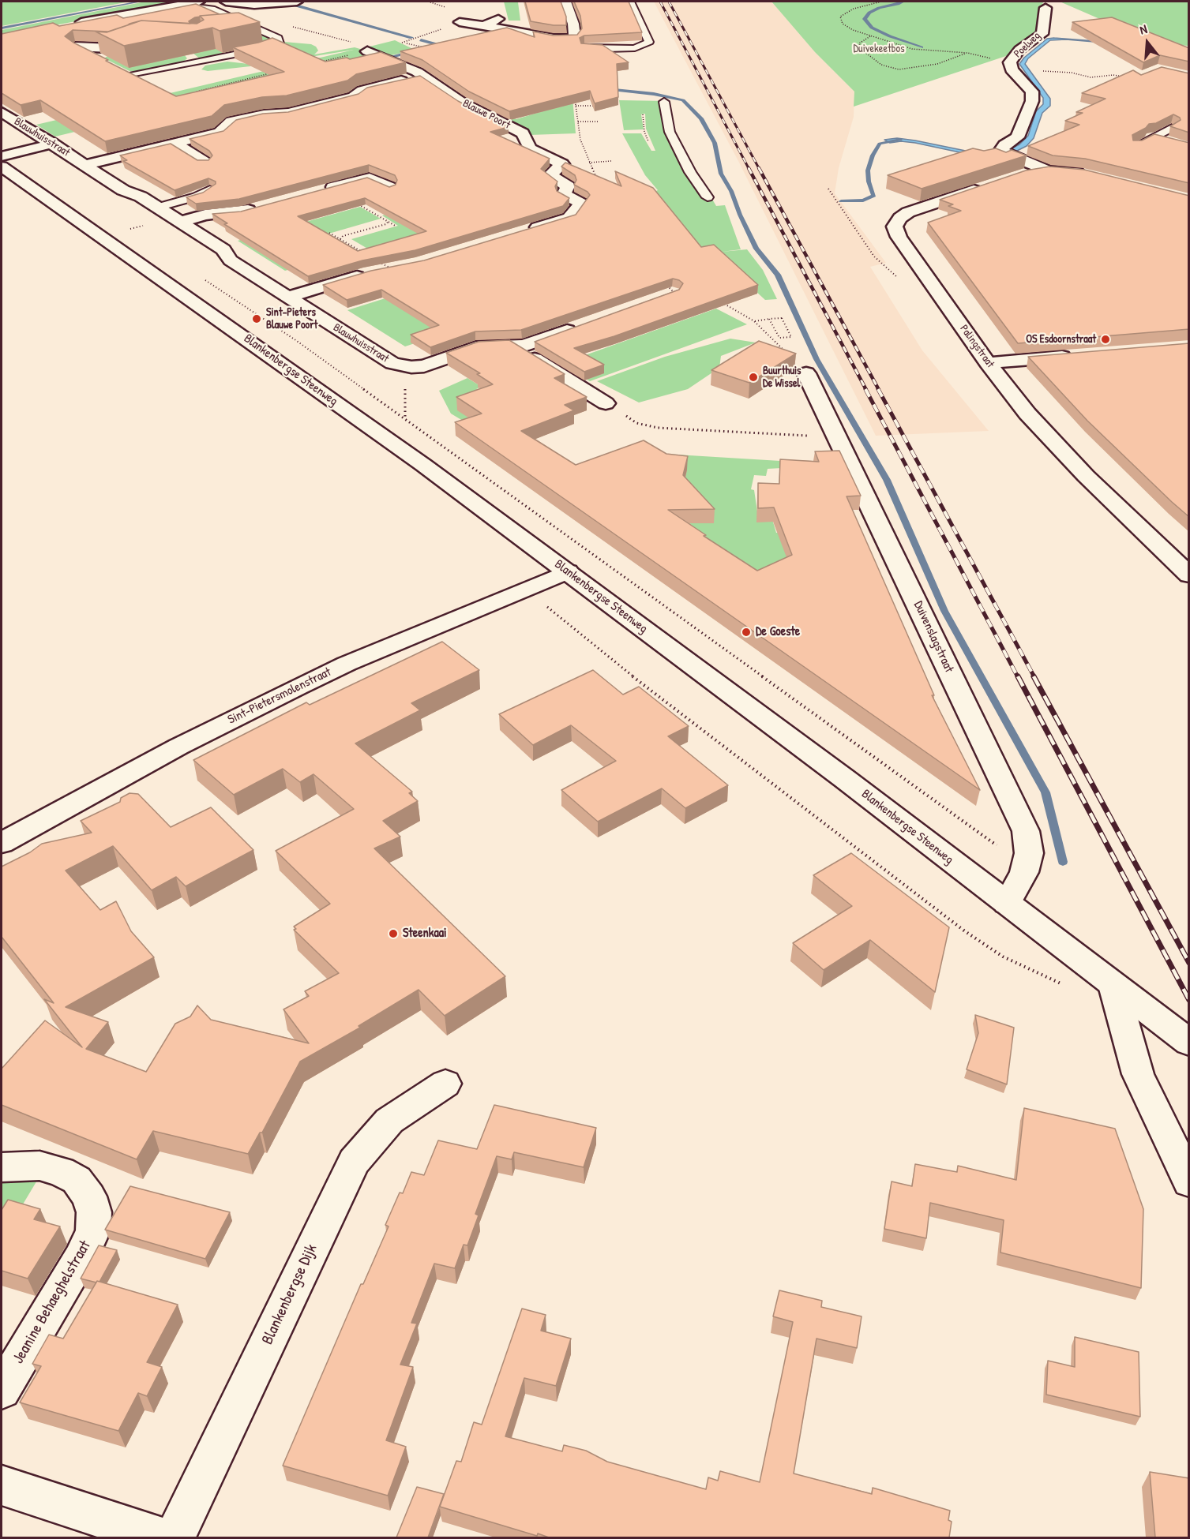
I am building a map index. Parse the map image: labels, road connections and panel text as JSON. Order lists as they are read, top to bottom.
{
  "streets": {
    "street": [
      "Poelweg",
      "Blauwe Poort",
      "Blauwhuisstraat",
      "Palingstraat",
      "Blankenbergse Steenweg",
      "Duivenslagstraat",
      "Sint-Pietersmolenstraat",
      "Blankenbergse Dijk",
      "Jeanine Behaeghelstraat"
    ]
  },
  "crossings": [
    ["Blankenbergse Steenweg", "Duivenslagstraat"],
    ["Blankenbergse Steenweg", "Sint-Pietersmolenstraat"]
  ],
  "parks": ["Duivekeetbos"],
  "places": [
    "Sint-Pieters Blauwe Poort",
    "OS Esdoornstraat",
    "Buurthuis De Wissel",
    "De Goeste",
    "Steenkaai"
  ],
  "north": "top"
}
